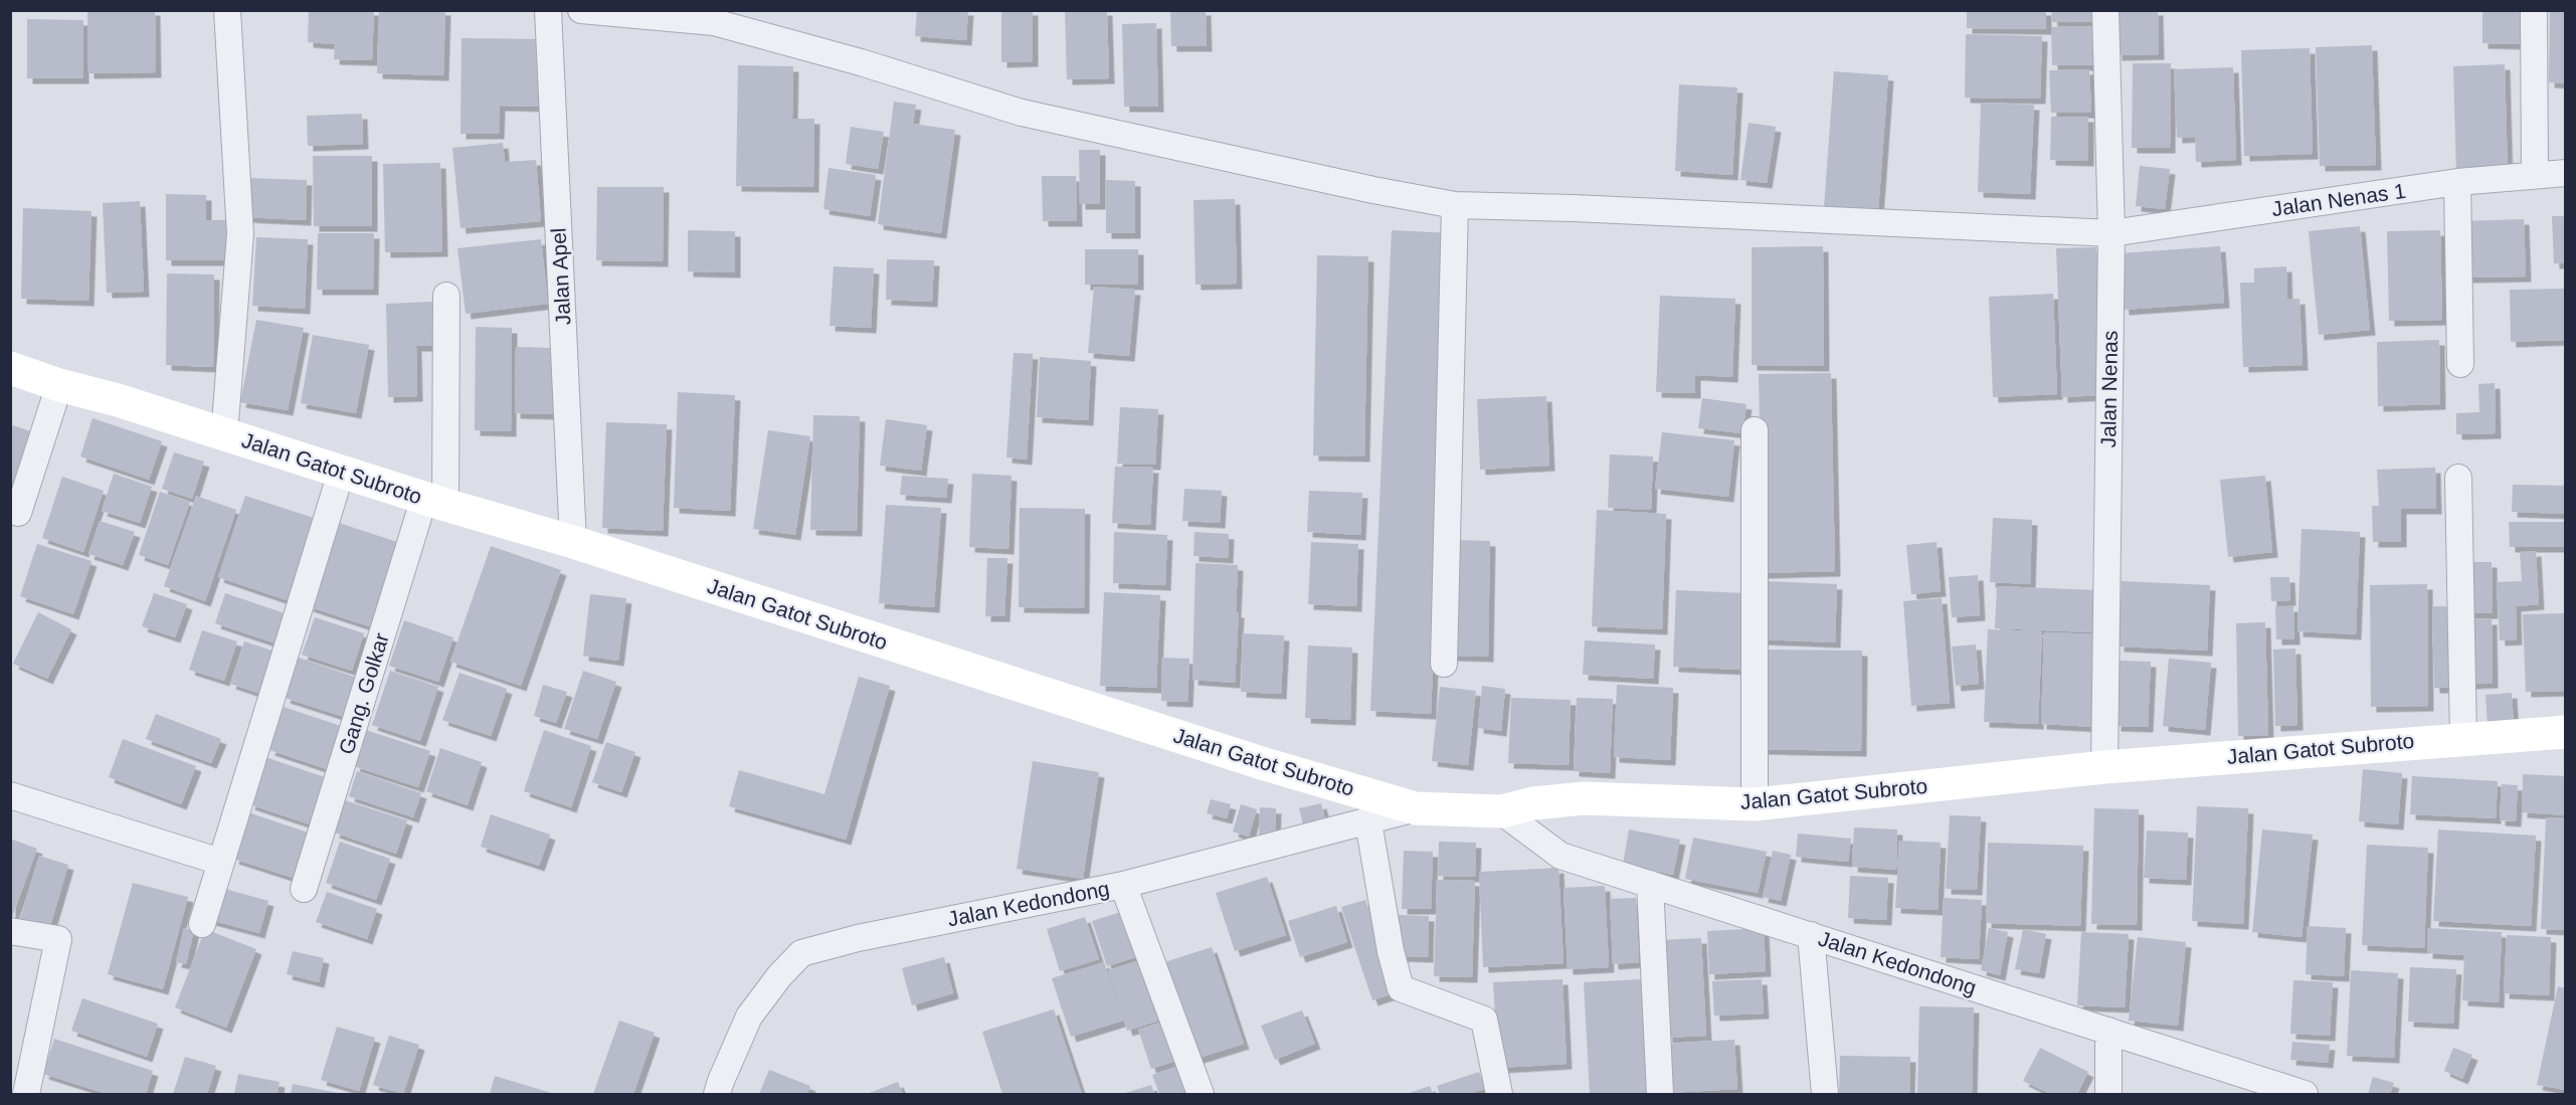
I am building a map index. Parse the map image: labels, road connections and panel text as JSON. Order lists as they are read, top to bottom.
{
  "streets": {
    "main road": ["Jalan Gatot Subroto"],
    "street": [
      "Jalan Nenas 1",
      "Jalan Apel",
      "Jalan Nenas",
      "Gang. Golkar",
      "Jalan Kedondong"
    ]
  },
  "crossings": [
    ["Jalan Nenas 1", "Jalan Nenas"],
    ["Jalan Apel", "Jalan Gatot Subroto"],
    ["Jalan Nenas", "Jalan Gatot Subroto"],
    ["Jalan Gatot Subroto", "Gang. Golkar"],
    ["Jalan Gatot Subroto", "Jalan Kedondong"]
  ]
}
